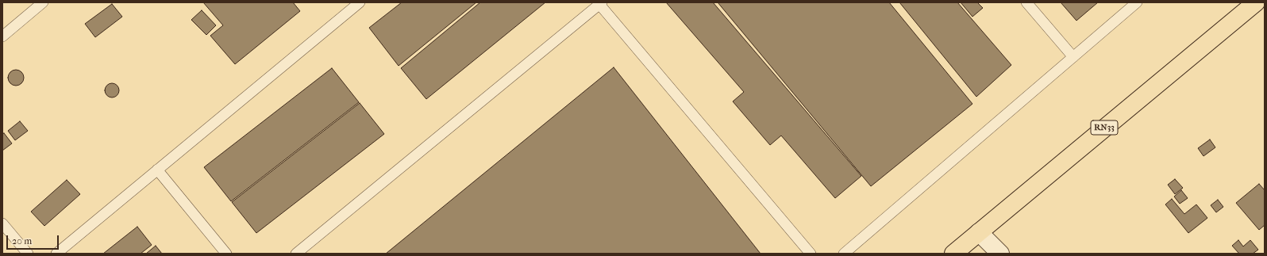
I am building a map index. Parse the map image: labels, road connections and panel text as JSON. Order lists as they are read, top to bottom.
{
  "streets": {
    "main road": ["RN33"]
  },
  "scale_bar": "20 m"
}
